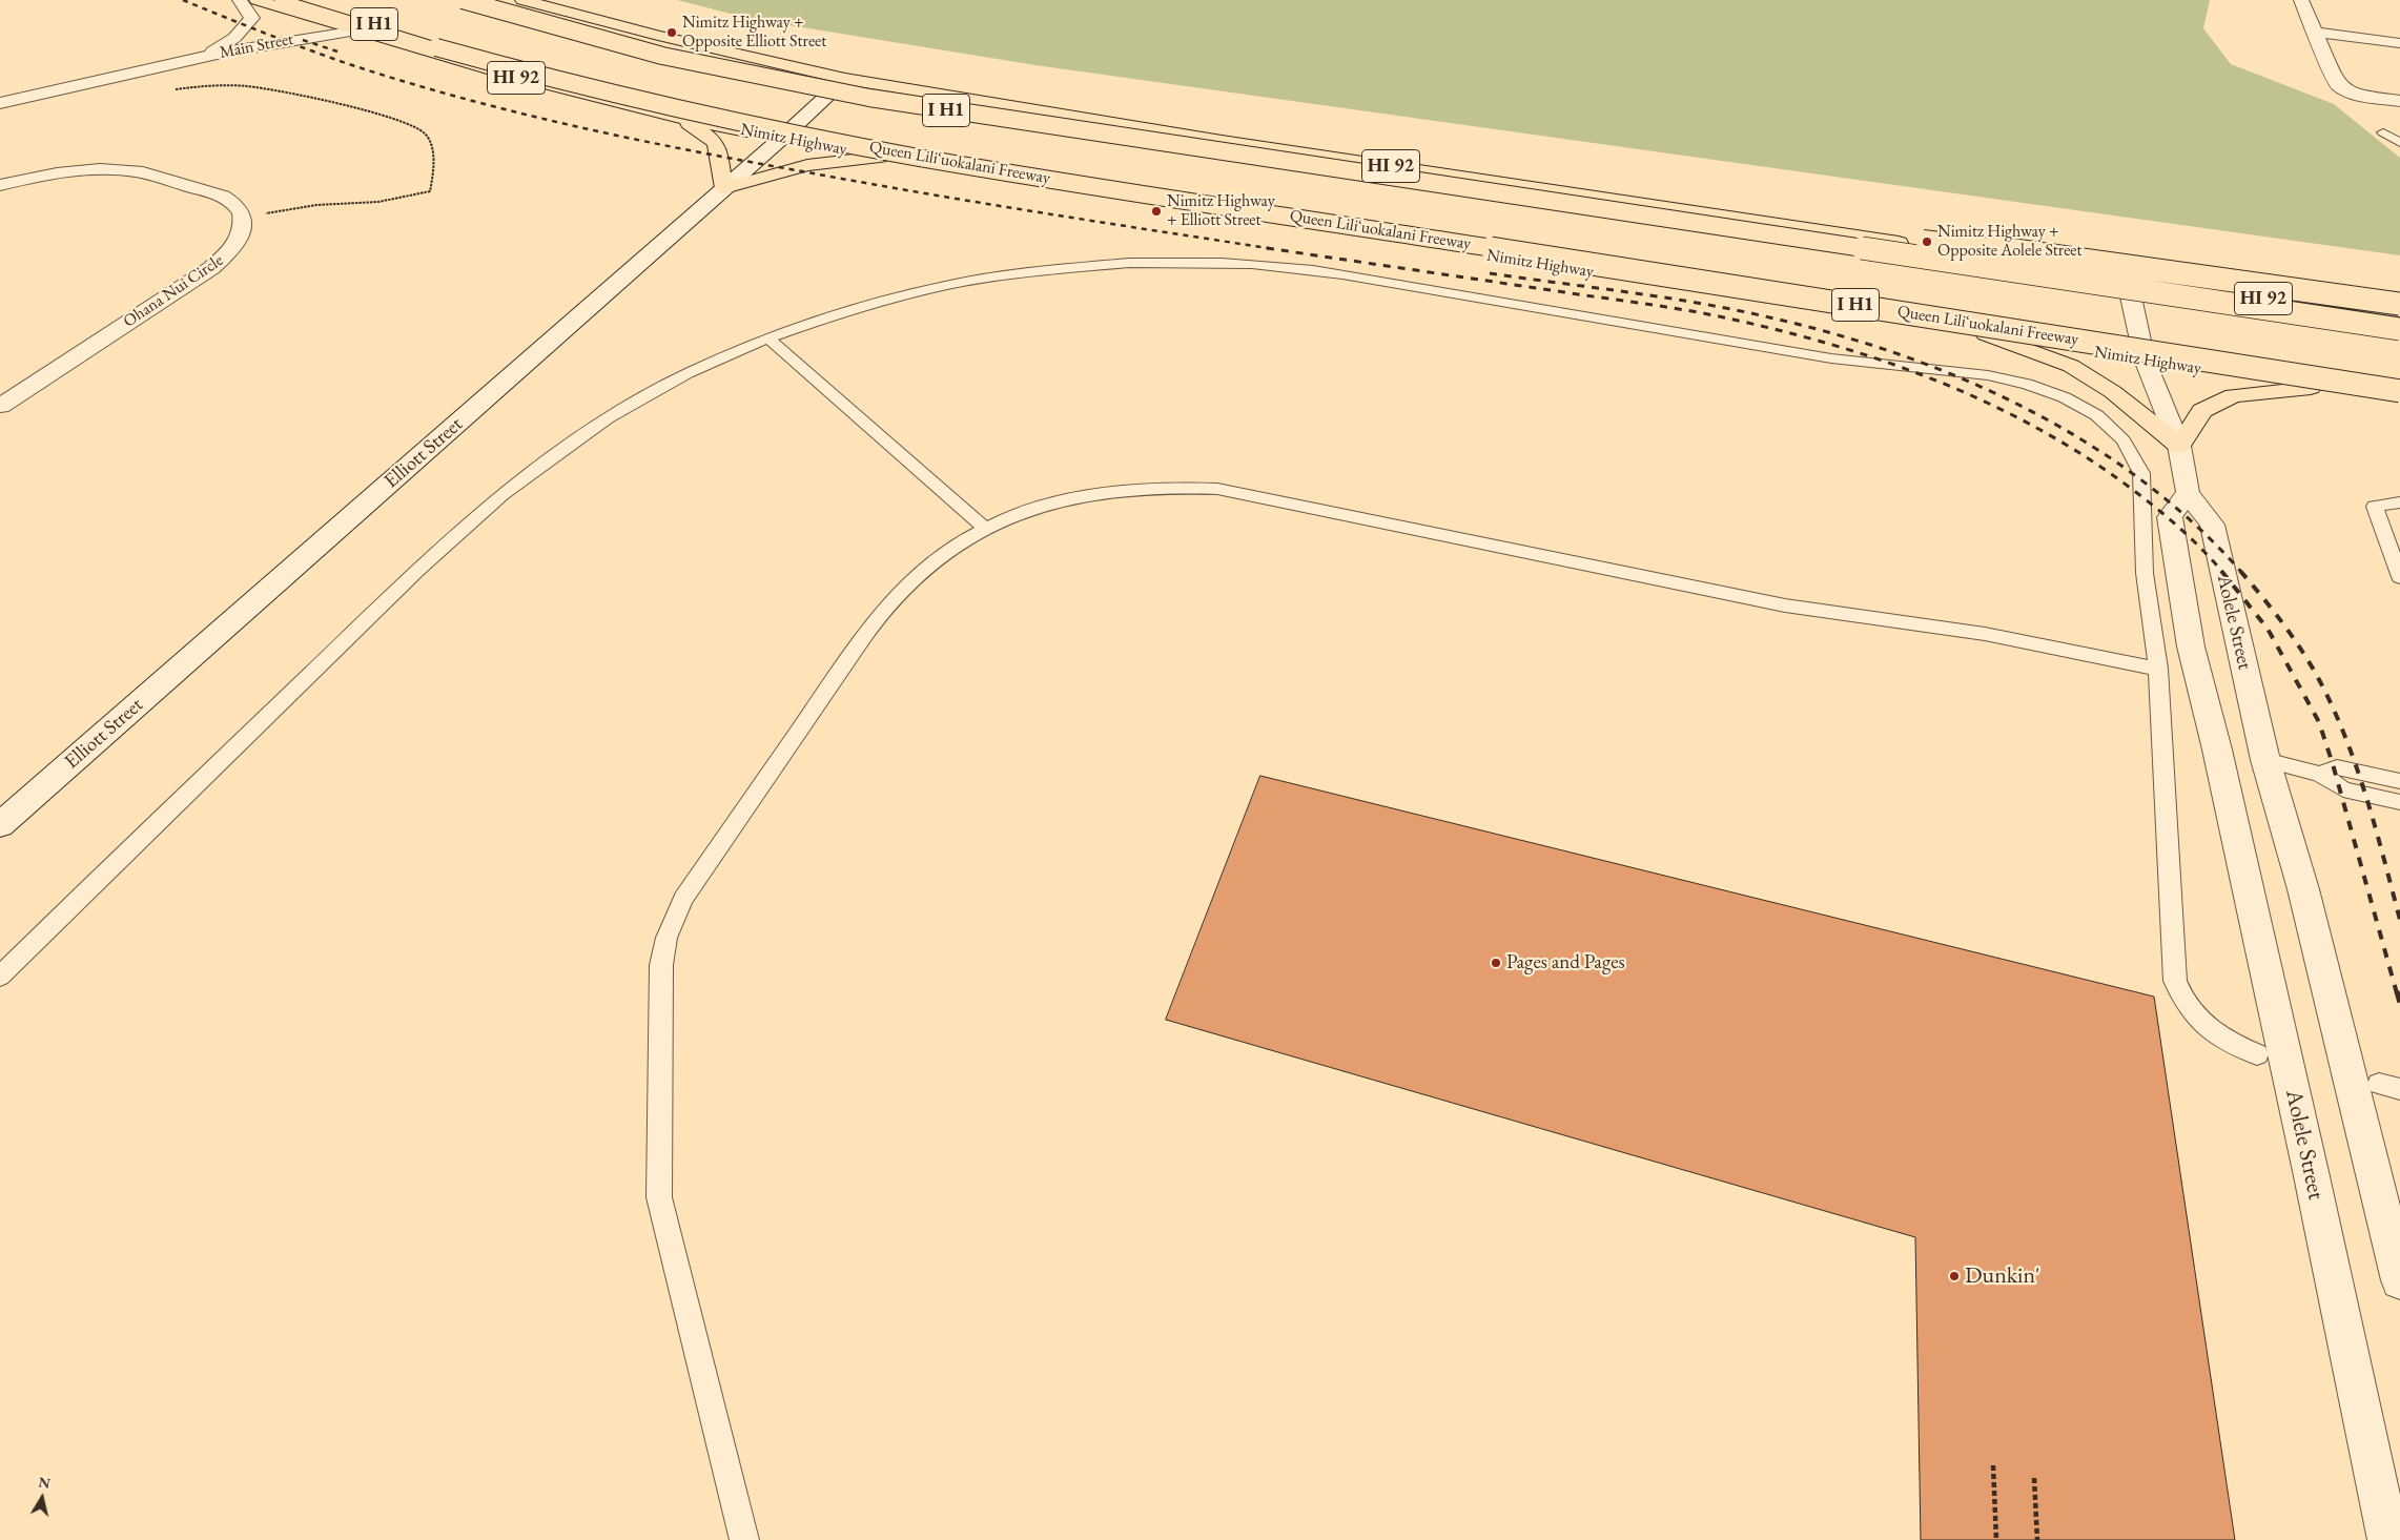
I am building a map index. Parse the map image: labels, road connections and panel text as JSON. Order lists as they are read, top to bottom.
{
  "streets": {
    "main road": [
      "I H1",
      "HI 92",
      "Nimitz Highway",
      "Queen Liliʻuokalani Freeway"
    ],
    "street": [
      "Main Street",
      "Ohana Nui Circle",
      "Elliott Street",
      "Aolele Street"
    ]
  },
  "crossings": [
    ["Main Street", "Nimitz Highway"],
    ["HI 92", "Elliott Street"],
    ["HI 92", "Aolele Street"],
    ["Nimitz Highway", "Elliott Street"],
    ["Nimitz Highway", "Aolele Street"]
  ],
  "places": [
    "Nimitz Highway + Opposite Elliott Street",
    "Nimitz Highway + Elliott Street",
    "Nimitz Highway + Opposite Aolele Street",
    "Pages and Pages",
    "Dunkin'"
  ],
  "north": "top"
}
